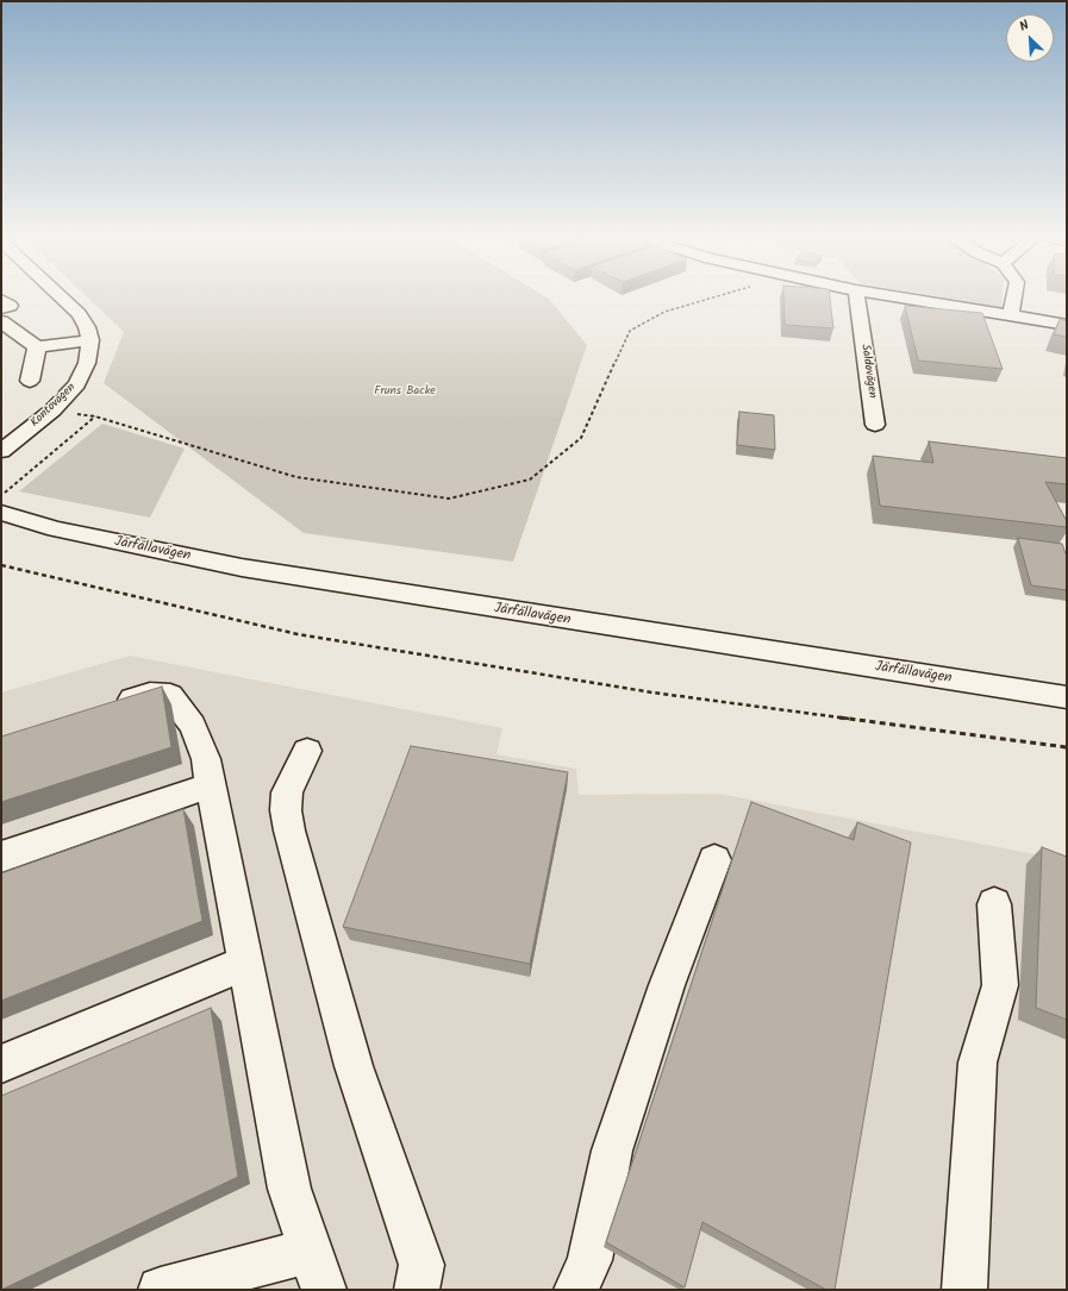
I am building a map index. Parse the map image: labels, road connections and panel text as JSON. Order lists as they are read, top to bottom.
{
  "streets": {
    "street": ["Saldovägen", "Kontovägen", "Järfällavägen"]
  },
  "parks": ["Fruns Backe"],
  "north": "top left"
}
